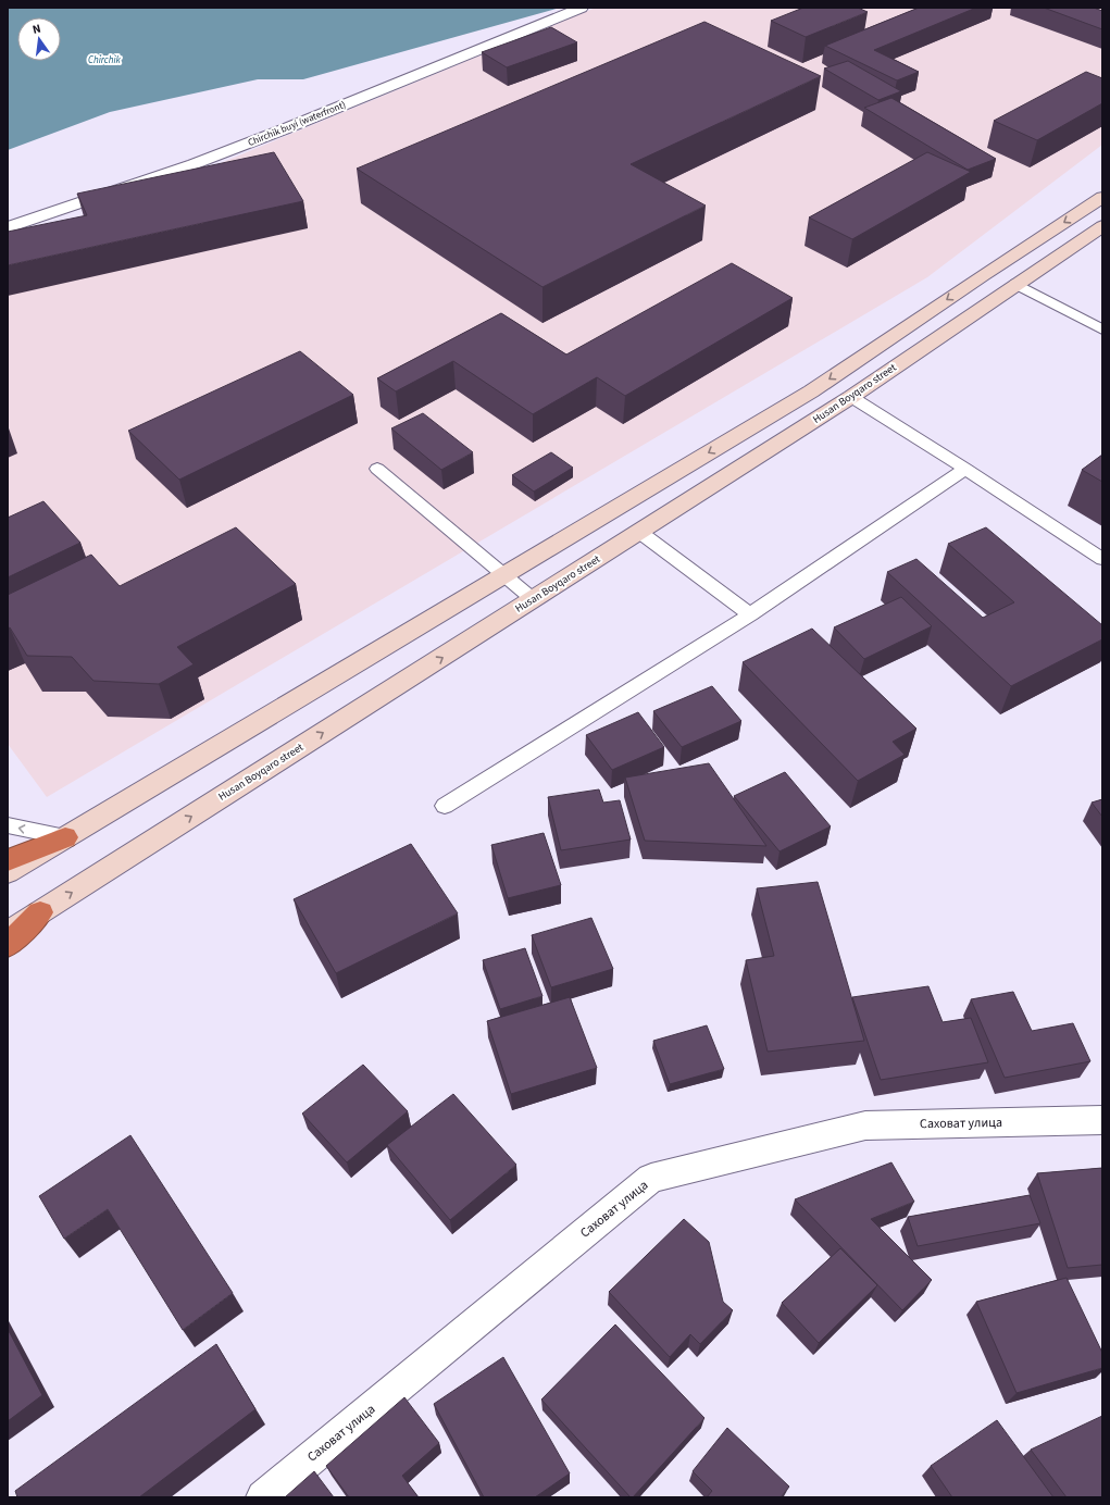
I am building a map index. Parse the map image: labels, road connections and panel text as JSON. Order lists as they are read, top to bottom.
{
  "streets": {
    "main road": ["Husan Boyqaro street"],
    "street": ["Chirchik buyi (waterfront)", "Саховат улица"]
  },
  "water": ["Chirchik"],
  "north": "top"
}
